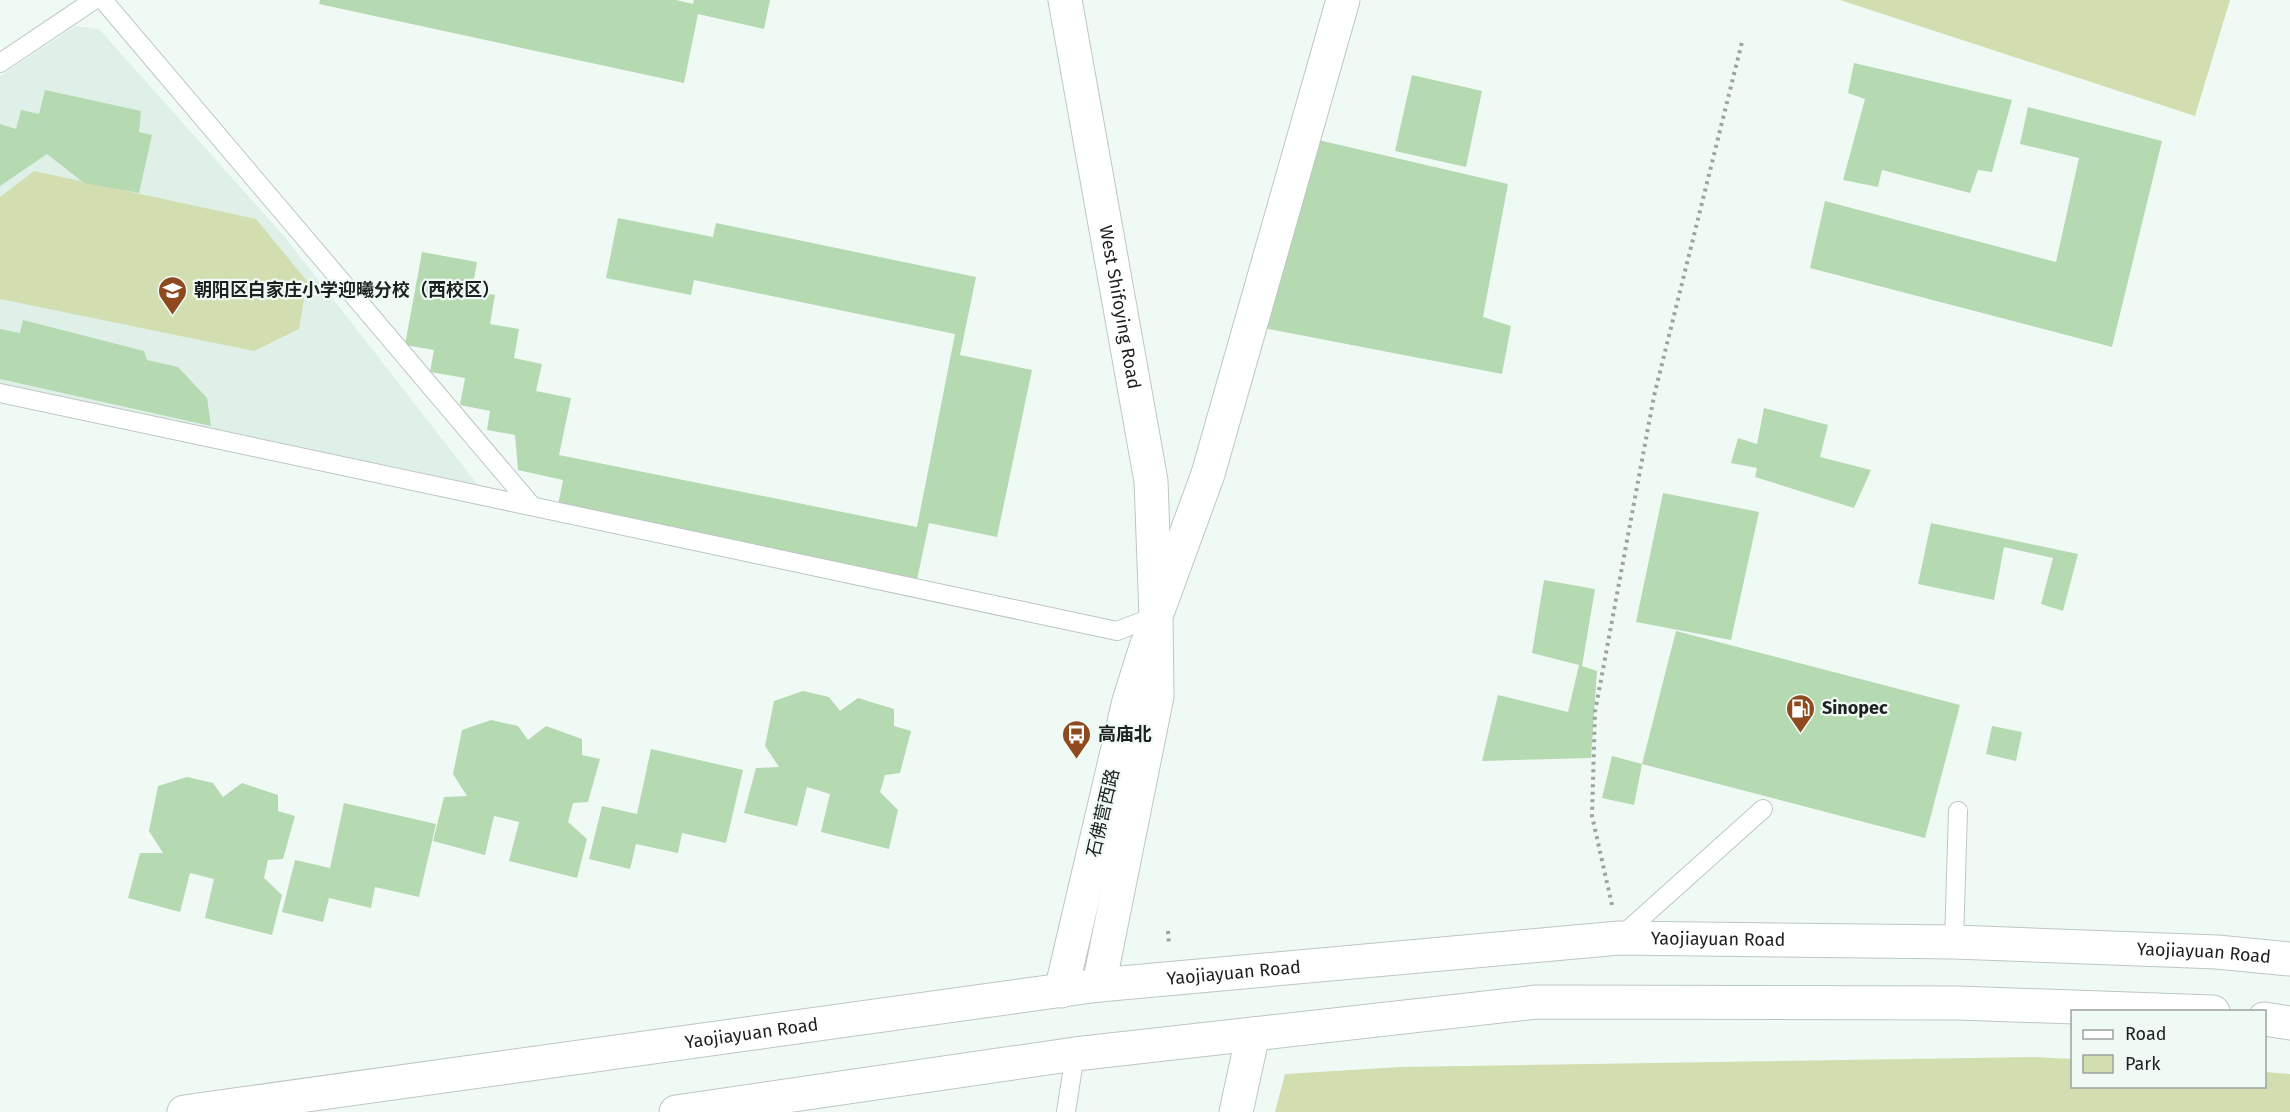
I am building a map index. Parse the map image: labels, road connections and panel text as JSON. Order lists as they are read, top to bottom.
{
  "streets": {
    "main road": ["West Shifoying Road", "石佛营西路", "Yaojiayuan Road"]
  },
  "crossings": [
    ["West Shifoying Road", "石佛营西路"],
    ["石佛营西路", "Yaojiayuan Road"]
  ],
  "places": {
    "school or university": ["朝阳区白家庄小学迎曦分校（西校区）"],
    "fuel station": ["Sinopec"],
    "bus stop": ["高庙北"]
  },
  "legend": ["Road", "Park"]
}
